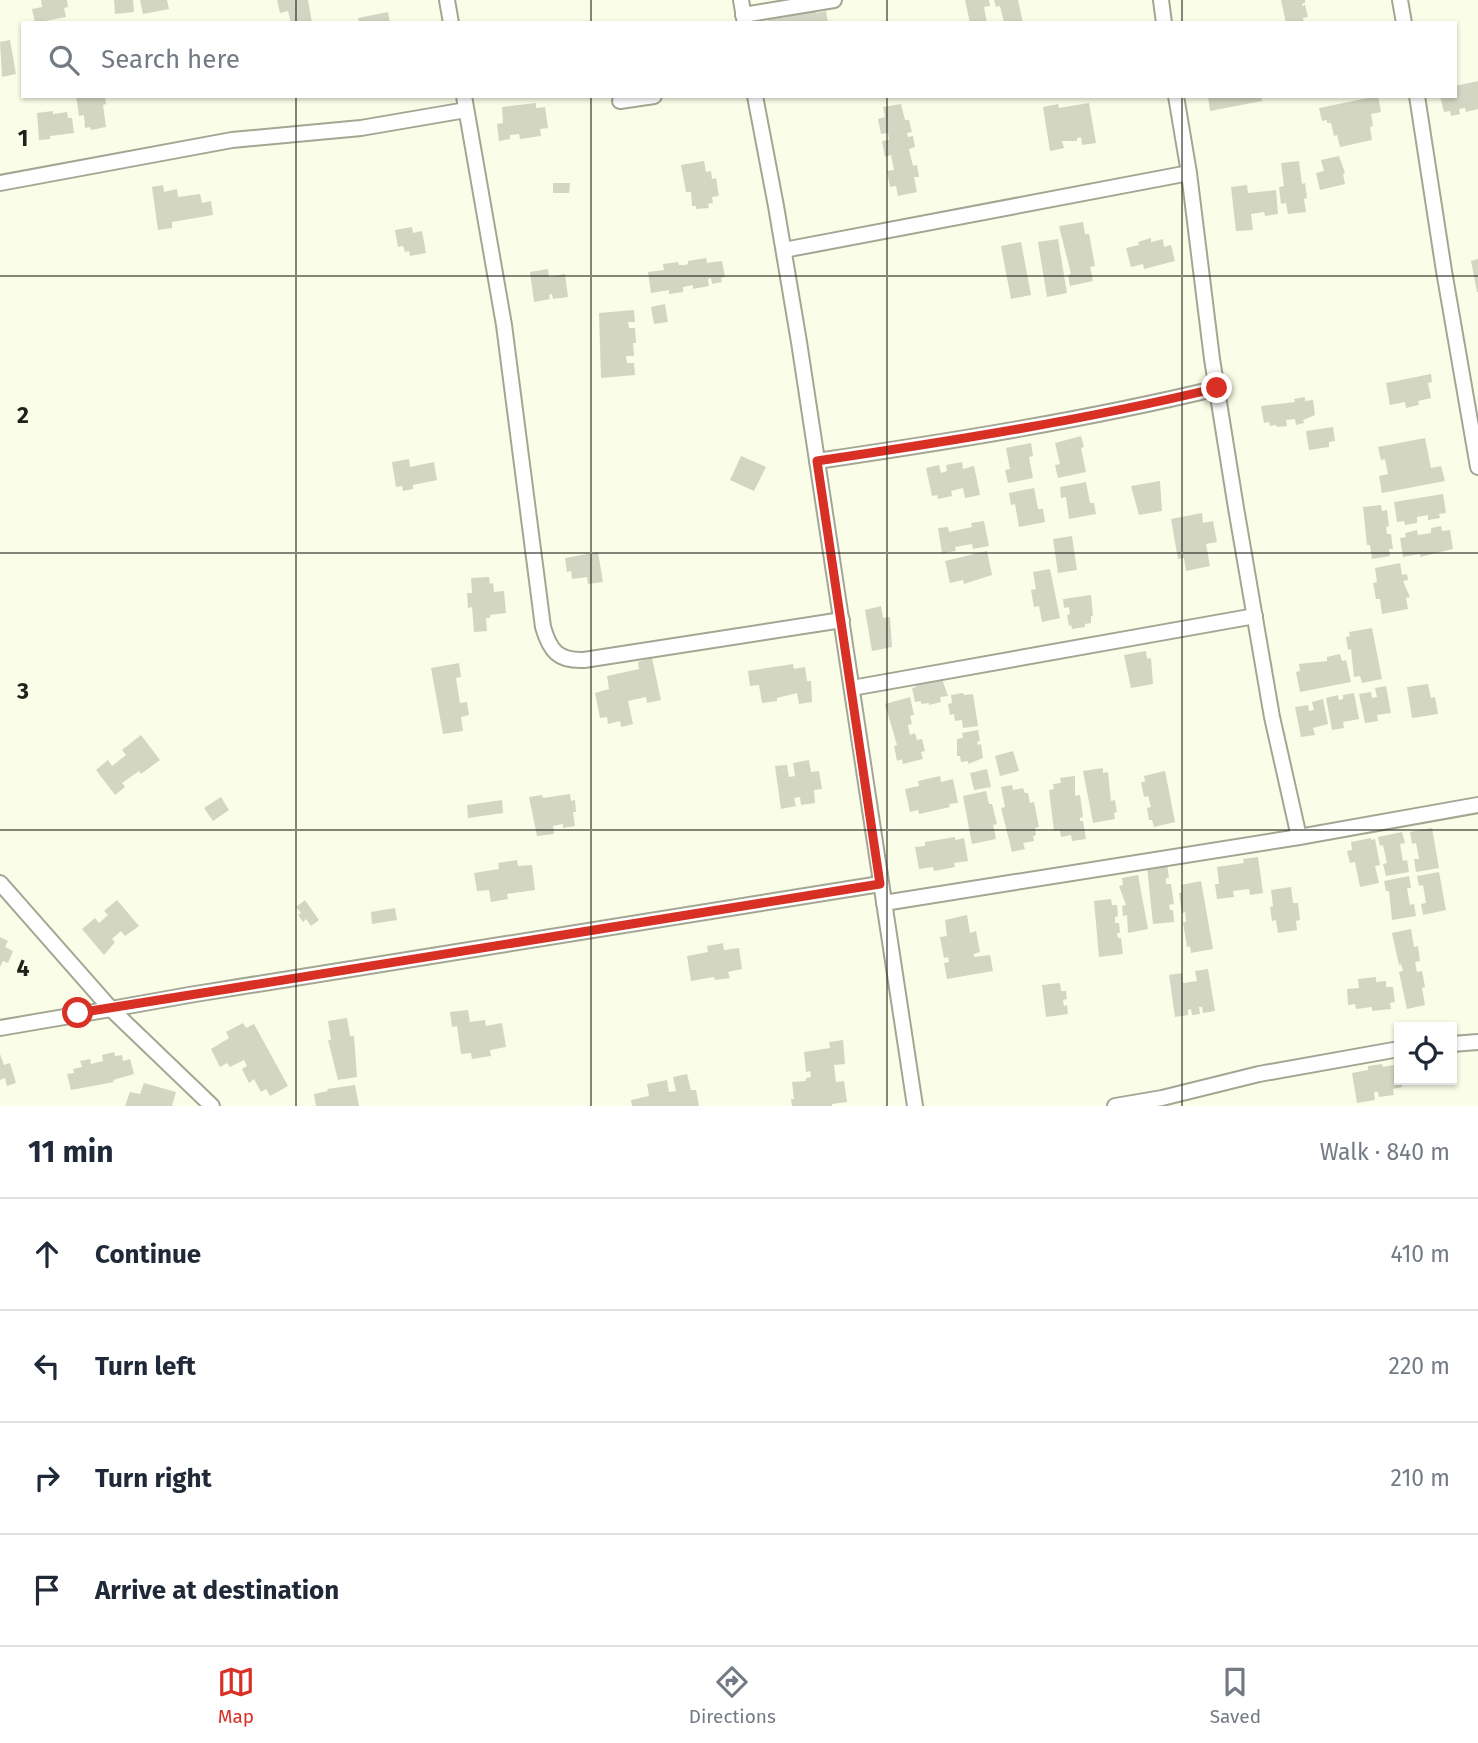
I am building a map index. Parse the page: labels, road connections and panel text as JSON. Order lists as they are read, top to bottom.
{
  "page": {
    "search": "Search here",
    "heading": ["11 min", "Walk · 840 m"],
    "list": [
      ["Continue", "410 m"],
      ["Turn left", "220 m"],
      ["Turn right", "210 m"],
      "Arrive at destination"
    ],
    "nav": ["Map", "Directions", "Saved"]
  },
  "grid": {
    "rows": [
      "1",
      "2",
      "3",
      "4"
    ]
  }
}
